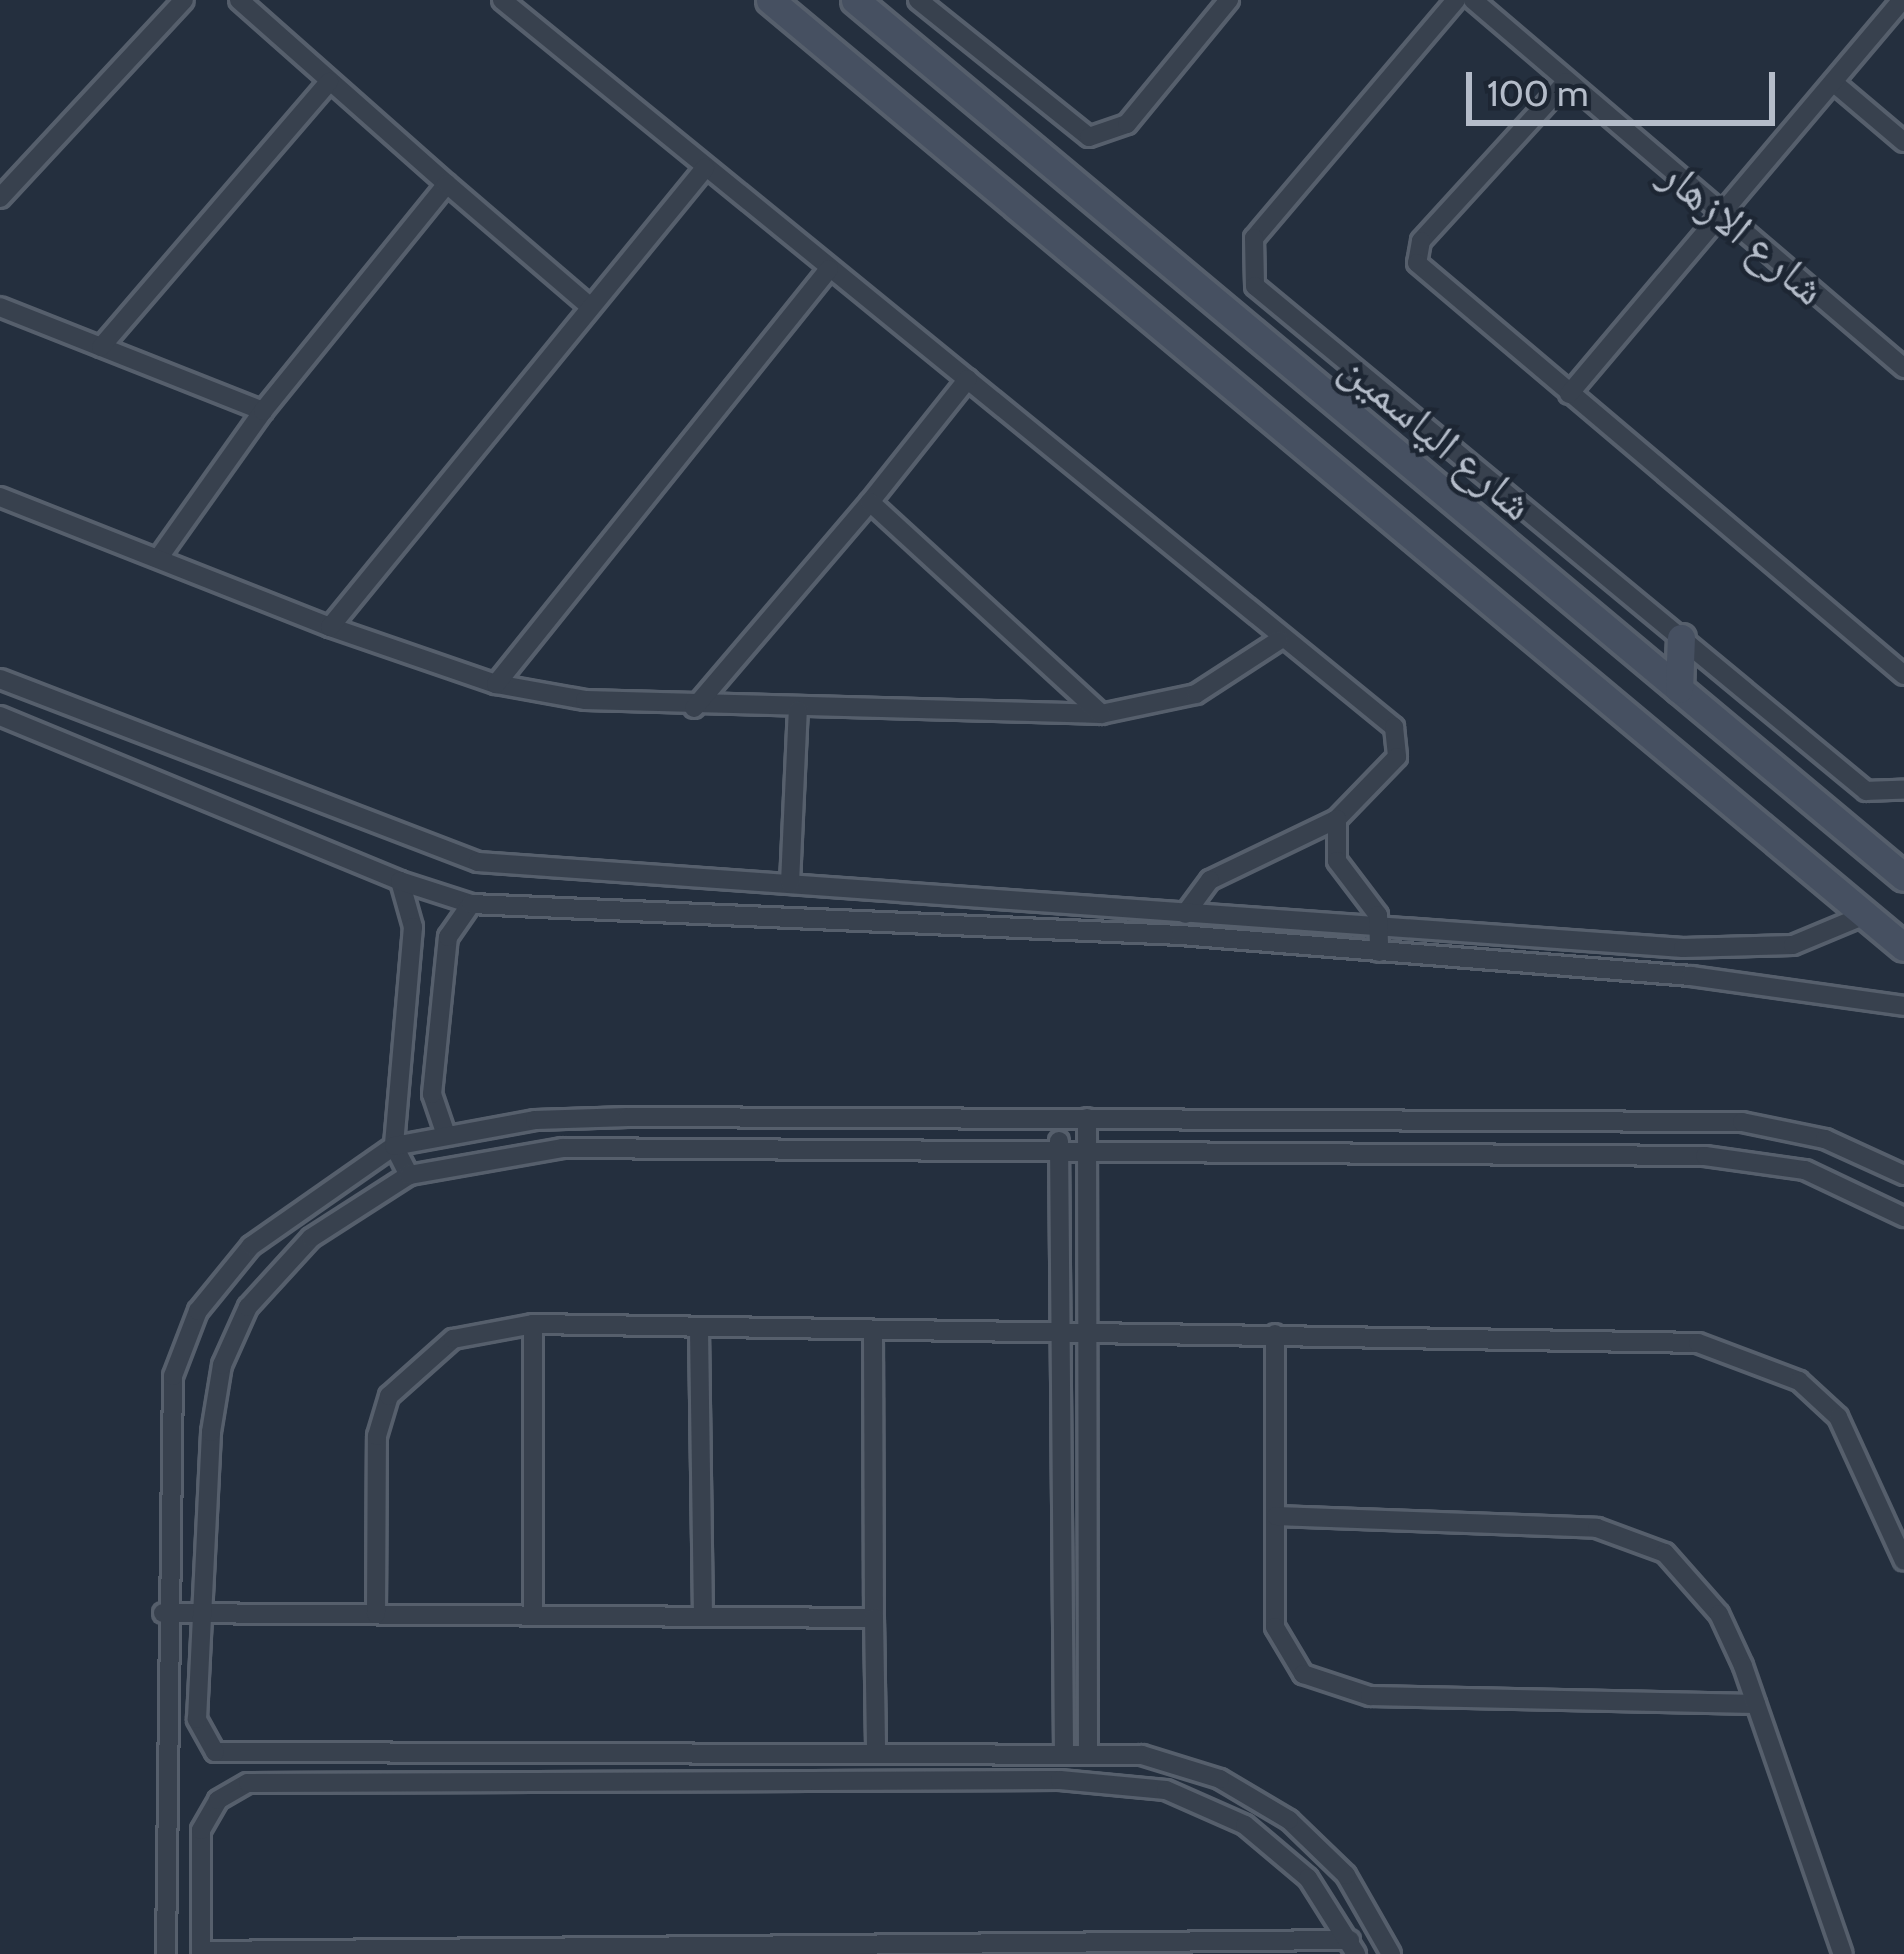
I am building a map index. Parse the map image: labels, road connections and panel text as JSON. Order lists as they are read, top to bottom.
{
  "streets": {
    "street": ["شارع الازهار", "شارع الياسمين"]
  },
  "scale_bar": "100 m"
}
